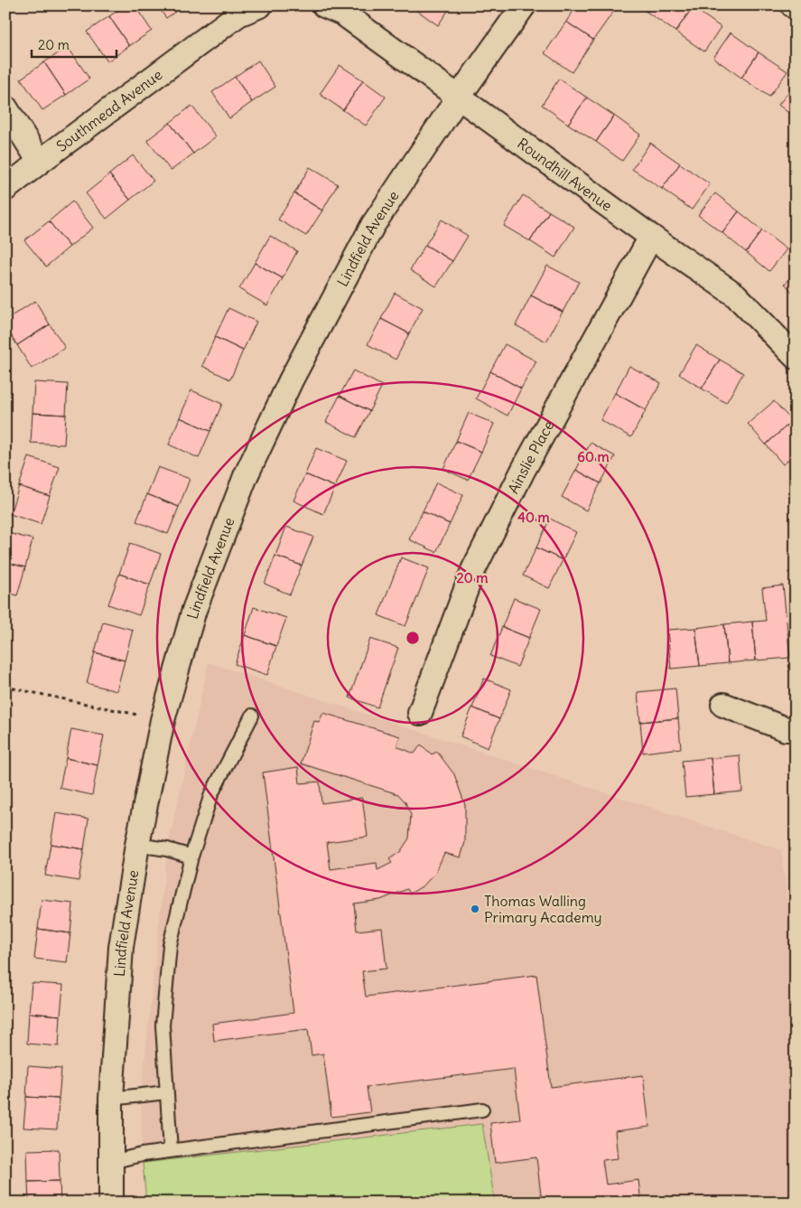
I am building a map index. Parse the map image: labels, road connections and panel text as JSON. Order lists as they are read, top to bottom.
{
  "streets": {
    "street": [
      "Southmead Avenue",
      "Roundhill Avenue",
      "Lindfield Avenue",
      "Ainslie Place"
    ]
  },
  "crossings": [
    ["Roundhill Avenue", "Lindfield Avenue"],
    ["Roundhill Avenue", "Ainslie Place"]
  ],
  "places": ["Thomas Walling Primary Academy"],
  "scale_bar": "20 m",
  "rings": ["60 m", "40 m", "20 m"]
}
